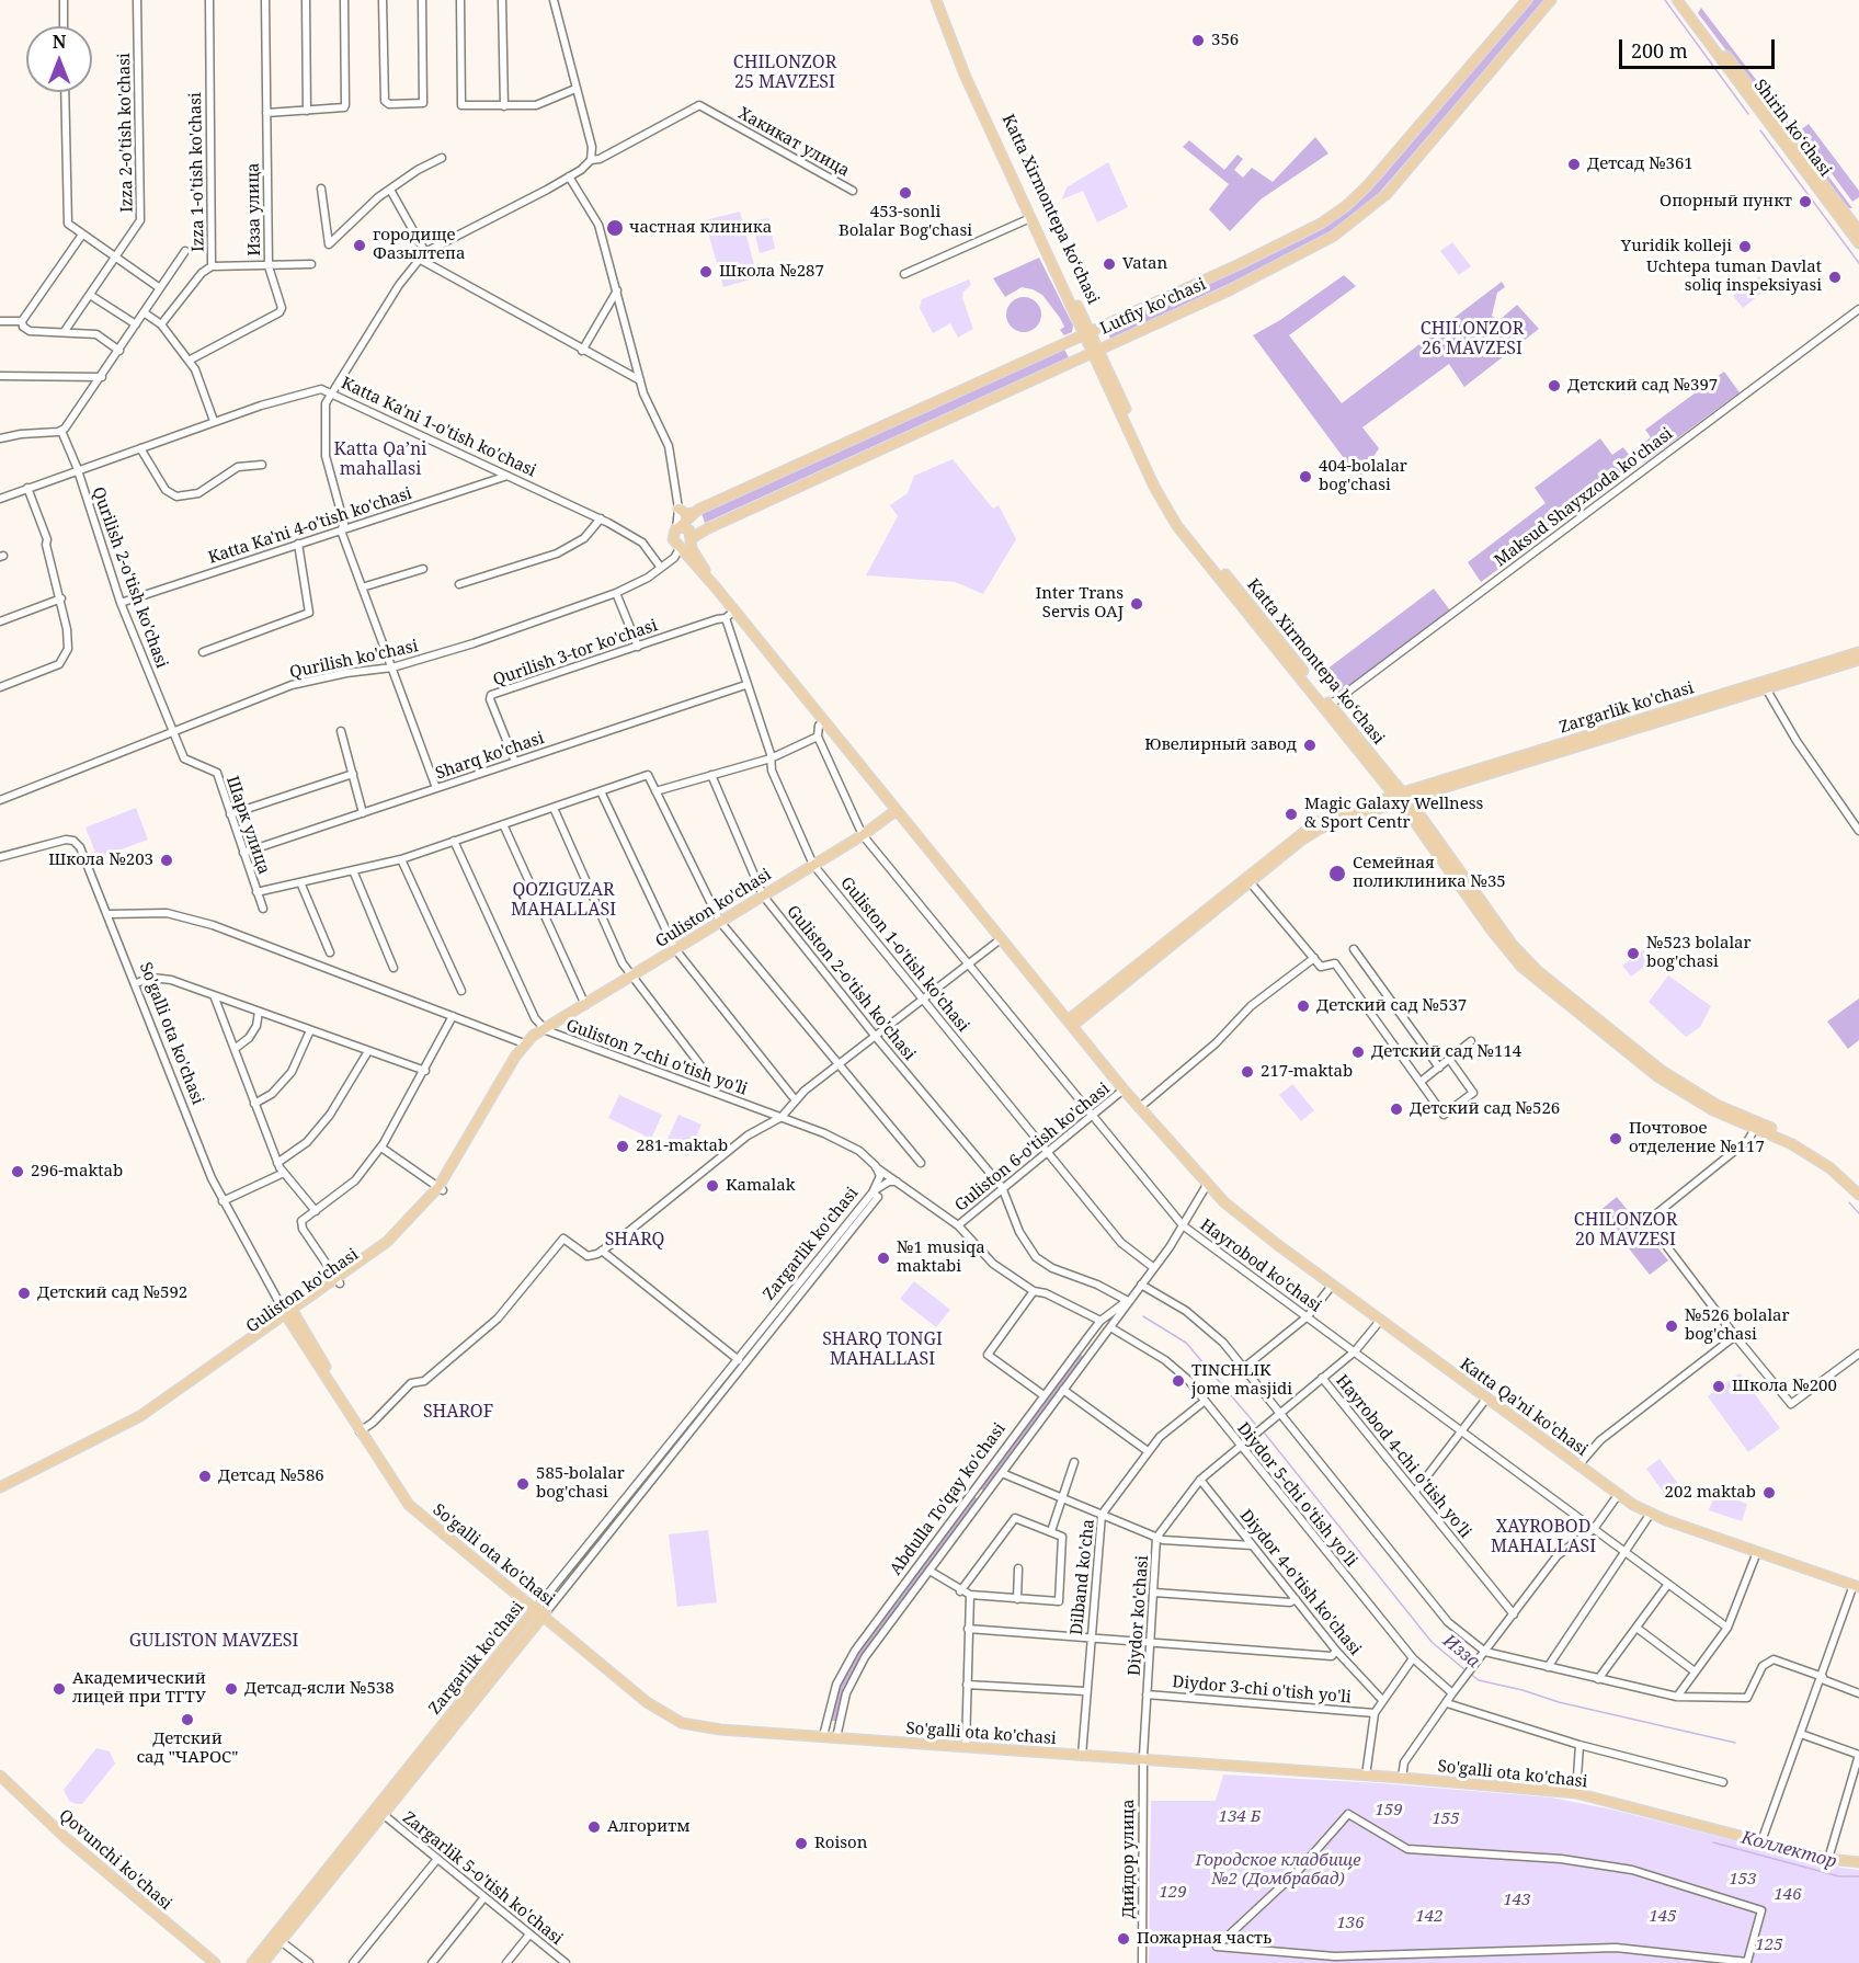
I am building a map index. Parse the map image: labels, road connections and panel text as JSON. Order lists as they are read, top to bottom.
{
  "streets": {
    "main road": [
      "Katta Xirmontepa koʻchasi",
      "Lutfiy ko'chasi",
      "Zargarlik ko'chasi",
      "Guliston ko'chasi",
      "So'galli ota ko'chasi",
      "Katta Qa'ni ko'chasi",
      "Qovunchi ko'chasi"
    ],
    "street": [
      "Izza 2-o'tish ko'chasi",
      "Хакикат улица",
      "Izza 1-o'tish ko'chasi",
      "Изза улица",
      "Katta Ka'ni 1-o'tish ko'chasi",
      "Maksud Shayxzoda ko'chasi",
      "Katta Ka'ni 4-o'tish ko'chasi",
      "Qurilish 2-o'tish ko'chasi",
      "Qurilish 3-tor ko'chasi",
      "Qurilish ko'chasi",
      "Sharq ko'chasi",
      "Шарк улица",
      "Guliston 1-o'tish ko'chasi",
      "Guliston 2-o'tish ko'chasi",
      "Guliston 7-chi o'tish yo'li",
      "Guliston 6-o'tish ko'chasi",
      "Hayrobod ko'chasi",
      "Hayrobod 4-chi o'tish yo'li",
      "Diydor 5-chi o'tish yo'li",
      "Abdulla To'qay ko'chasi",
      "Dilband ko'cha",
      "Diydor 4-o'tish ko'chasi",
      "Diydor ko'chasi",
      "Diydor 3-chi o'tish yo'li",
      "Дийдор улица",
      "Zargarlik 5-o'tish ko'chasi"
    ]
  },
  "crossings": [
    ["Katta Xirmontepa koʻchasi", "Lutfiy ko'chasi"],
    ["Katta Xirmontepa koʻchasi", "Maksud Shayxzoda ko'chasi"],
    ["Katta Xirmontepa koʻchasi", "Zargarlik ko'chasi"],
    ["Lutfiy ko'chasi", "Qurilish ko'chasi"],
    ["Katta Ka'ni 1-o'tish ko'chasi", "Katta Ka'ni 4-o'tish ko'chasi"],
    ["Katta Ka'ni 1-o'tish ko'chasi", "Qurilish 2-o'tish ko'chasi"],
    ["Katta Ka'ni 1-o'tish ko'chasi", "Qurilish ko'chasi"],
    ["Katta Ka'ni 4-o'tish ko'chasi", "Qurilish 2-o'tish ko'chasi"],
    ["Qurilish 2-o'tish ko'chasi", "Qurilish ko'chasi"],
    ["Qurilish 2-o'tish ko'chasi", "Шарк улица"],
    ["Qurilish 3-tor ko'chasi", "Sharq ko'chasi"],
    ["Qurilish 3-tor ko'chasi", "Guliston 1-o'tish ko'chasi"],
    ["Qurilish 3-tor ko'chasi", "Katta Qa'ni ko'chasi"],
    ["Qurilish ko'chasi", "Шарк улица"],
    ["Zargarlik ko'chasi", "So'galli ota ko'chasi"],
    ["Zargarlik ko'chasi", "Katta Qa'ni ko'chasi"],
    ["Zargarlik ko'chasi", "Zargarlik 5-o'tish ko'chasi"],
    ["Sharq ko'chasi", "Шарк улица"],
    ["Sharq ko'chasi", "Guliston 1-o'tish ko'chasi"],
    ["Guliston ko'chasi", "Guliston 1-o'tish ko'chasi"],
    ["Guliston ko'chasi", "Guliston 2-o'tish ko'chasi"],
    ["Guliston ko'chasi", "So'galli ota ko'chasi"],
    ["Guliston ko'chasi", "Guliston 7-chi o'tish yo'li"],
    ["Guliston ko'chasi", "Hayrobod ko'chasi"],
    ["Guliston ko'chasi", "Katta Qa'ni ko'chasi"],
    ["Guliston 1-o'tish ko'chasi", "Guliston 6-o'tish ko'chasi"],
    ["Guliston 1-o'tish ko'chasi", "Abdulla To'qay ko'chasi"],
    ["Guliston 2-o'tish ko'chasi", "Guliston 6-o'tish ko'chasi"],
    ["Guliston 2-o'tish ko'chasi", "Abdulla To'qay ko'chasi"],
    ["So'galli ota ko'chasi", "Abdulla To'qay ko'chasi"],
    ["So'galli ota ko'chasi", "Dilband ko'cha"],
    ["So'galli ota ko'chasi", "Diydor ko'chasi"],
    ["So'galli ota ko'chasi", "Дийдор улица"],
    ["Guliston 7-chi o'tish yo'li", "Guliston 6-o'tish ko'chasi"],
    ["Guliston 7-chi o'tish yo'li", "Abdulla To'qay ko'chasi"],
    ["Guliston 6-o'tish ko'chasi", "Hayrobod ko'chasi"],
    ["Guliston 6-o'tish ko'chasi", "Katta Qa'ni ko'chasi"],
    ["Hayrobod ko'chasi", "Abdulla To'qay ko'chasi"],
    ["Hayrobod ko'chasi", "Diydor ko'chasi"],
    ["Katta Qa'ni ko'chasi", "Abdulla To'qay ko'chasi"],
    ["Katta Qa'ni ko'chasi", "Diydor ko'chasi"],
    ["Hayrobod 4-chi o'tish yo'li", "Diydor ko'chasi"],
    ["Diydor 5-chi o'tish yo'li", "Abdulla To'qay ko'chasi"],
    ["Diydor 5-chi o'tish yo'li", "Dilband ko'cha"],
    ["Diydor 5-chi o'tish yo'li", "Diydor ko'chasi"],
    ["Diydor 4-o'tish ko'chasi", "Diydor ko'chasi"],
    ["Diydor ko'chasi", "Diydor 3-chi o'tish yo'li"],
    ["Diydor ko'chasi", "Дийдор улица"]
  ],
  "districts": [
    "CHILONZOR 25 MAVZESI",
    "CHILONZOR 26 MAVZESI",
    "Katta Qaʼni mahallasi",
    "QOZIGUZAR MAHALLASI",
    "CHILONZOR 20 MAVZESI",
    "SHARQ",
    "SHARQ TONGI MAHALLASI",
    "SHAROF",
    "XAYROBOD MAHALLASI",
    "GULISTON MAVZESI"
  ],
  "water": ["Изза", "Коллектор"],
  "parks": [
    "159",
    "134 Б",
    "155",
    "Городское кладбище №2 (Домбрабад)",
    "153",
    "129",
    "146",
    "143",
    "142",
    "145",
    "136",
    "125"
  ],
  "places": [
    "356",
    "Детсад №361",
    "453-sonli Bolalar Bog'chasi",
    "Опорный пункт",
    "частная клиника",
    "городище Фазылтепа",
    "Yuridik kolleji",
    "Vatan",
    "Школа №287",
    "Uchtepa tuman Davlat soliq inspeksiyasi",
    "Детский сад №397",
    "404-bolalar bog'chasi",
    "Inter Trans Servis OAJ",
    "Ювелирный завод",
    "Magic Galaxy Wellness & Sport Centr",
    "Школа №203",
    "Семейная поликлиника №35",
    "№523 bolalar bog'chasi",
    "Детский сад №537",
    "Детский сад №114",
    "217-maktab",
    "Детский сад №526",
    "Почтовое отделение №117",
    "281-maktab",
    "296-maktab",
    "Kamalak",
    "№1 musiqa maktabi",
    "Детcкий сад №592",
    "№526 bolalar bog'chasi",
    "TINCHLIK jome masjidi",
    "Школа №200",
    "Детсад №586",
    "585-bolalar bog'chasi",
    "202 maktab",
    "Академический лицей при ТГТУ",
    "Детсад-ясли №538",
    "Детский сад \"ЧАРОС\"",
    "Алгоритм",
    "Roison",
    "Пожарная часть"
  ],
  "scale_bar": "200 m",
  "north": "top"
}
